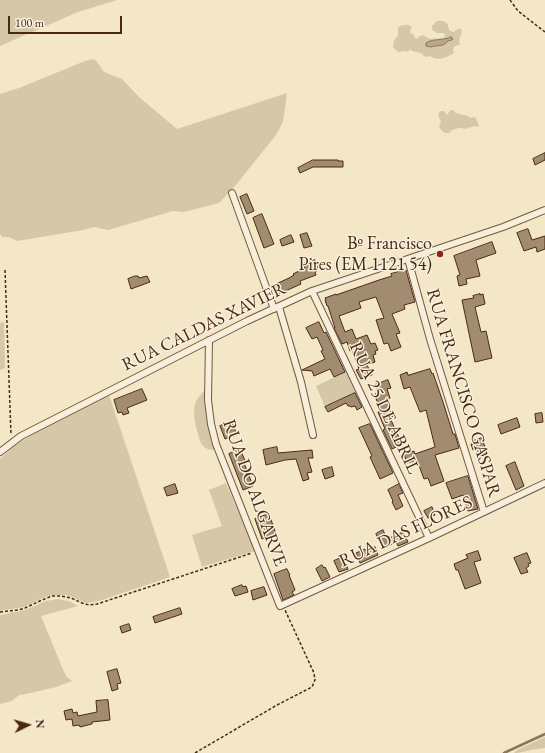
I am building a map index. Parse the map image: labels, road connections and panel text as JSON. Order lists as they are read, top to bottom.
{
  "streets": {
    "street": [
      "RUA CALDAS XAVIER",
      "RUA FRANCISCO GASPAR",
      "RUA 25 DE ABRIL",
      "RUA DO ALGARVE",
      "RUA DAS FLORES"
    ]
  },
  "crossings": [
    ["RUA CALDAS XAVIER", "RUA FRANCISCO GASPAR"],
    ["RUA CALDAS XAVIER", "RUA 25 DE ABRIL"],
    ["RUA CALDAS XAVIER", "RUA DO ALGARVE"],
    ["RUA FRANCISCO GASPAR", "RUA DAS FLORES"],
    ["RUA 25 DE ABRIL", "RUA DAS FLORES"],
    ["RUA DO ALGARVE", "RUA DAS FLORES"]
  ],
  "places": ["Bº Francisco Pires (EM 1121 54)"],
  "scale_bar": "100 m",
  "north": "right"
}
